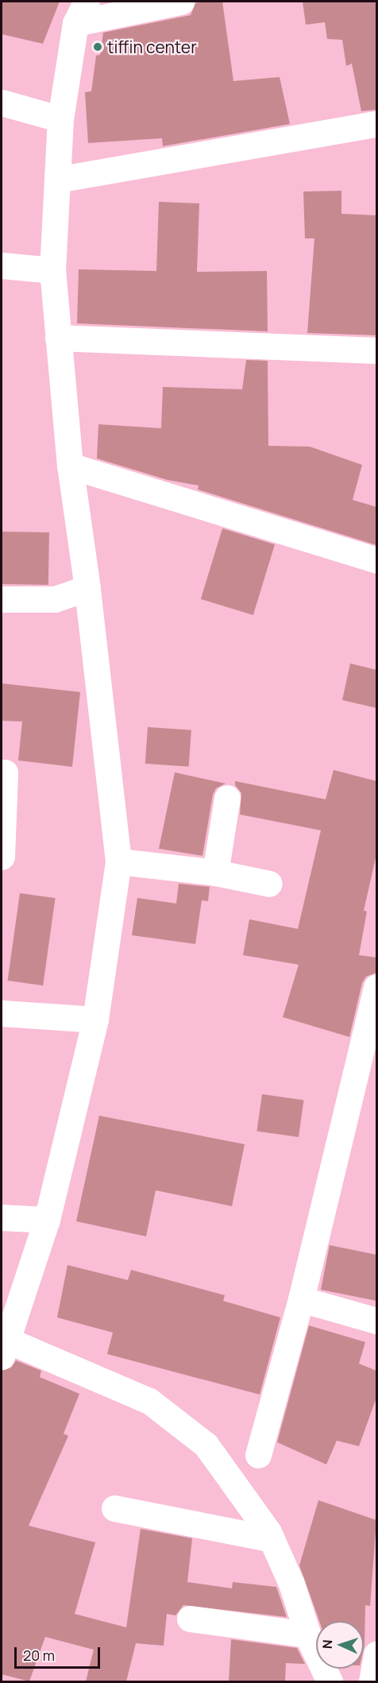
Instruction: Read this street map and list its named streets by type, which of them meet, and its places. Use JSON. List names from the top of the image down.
{
  "places": ["tiffin center"],
  "scale_bar": "20 m",
  "north": "left"
}
